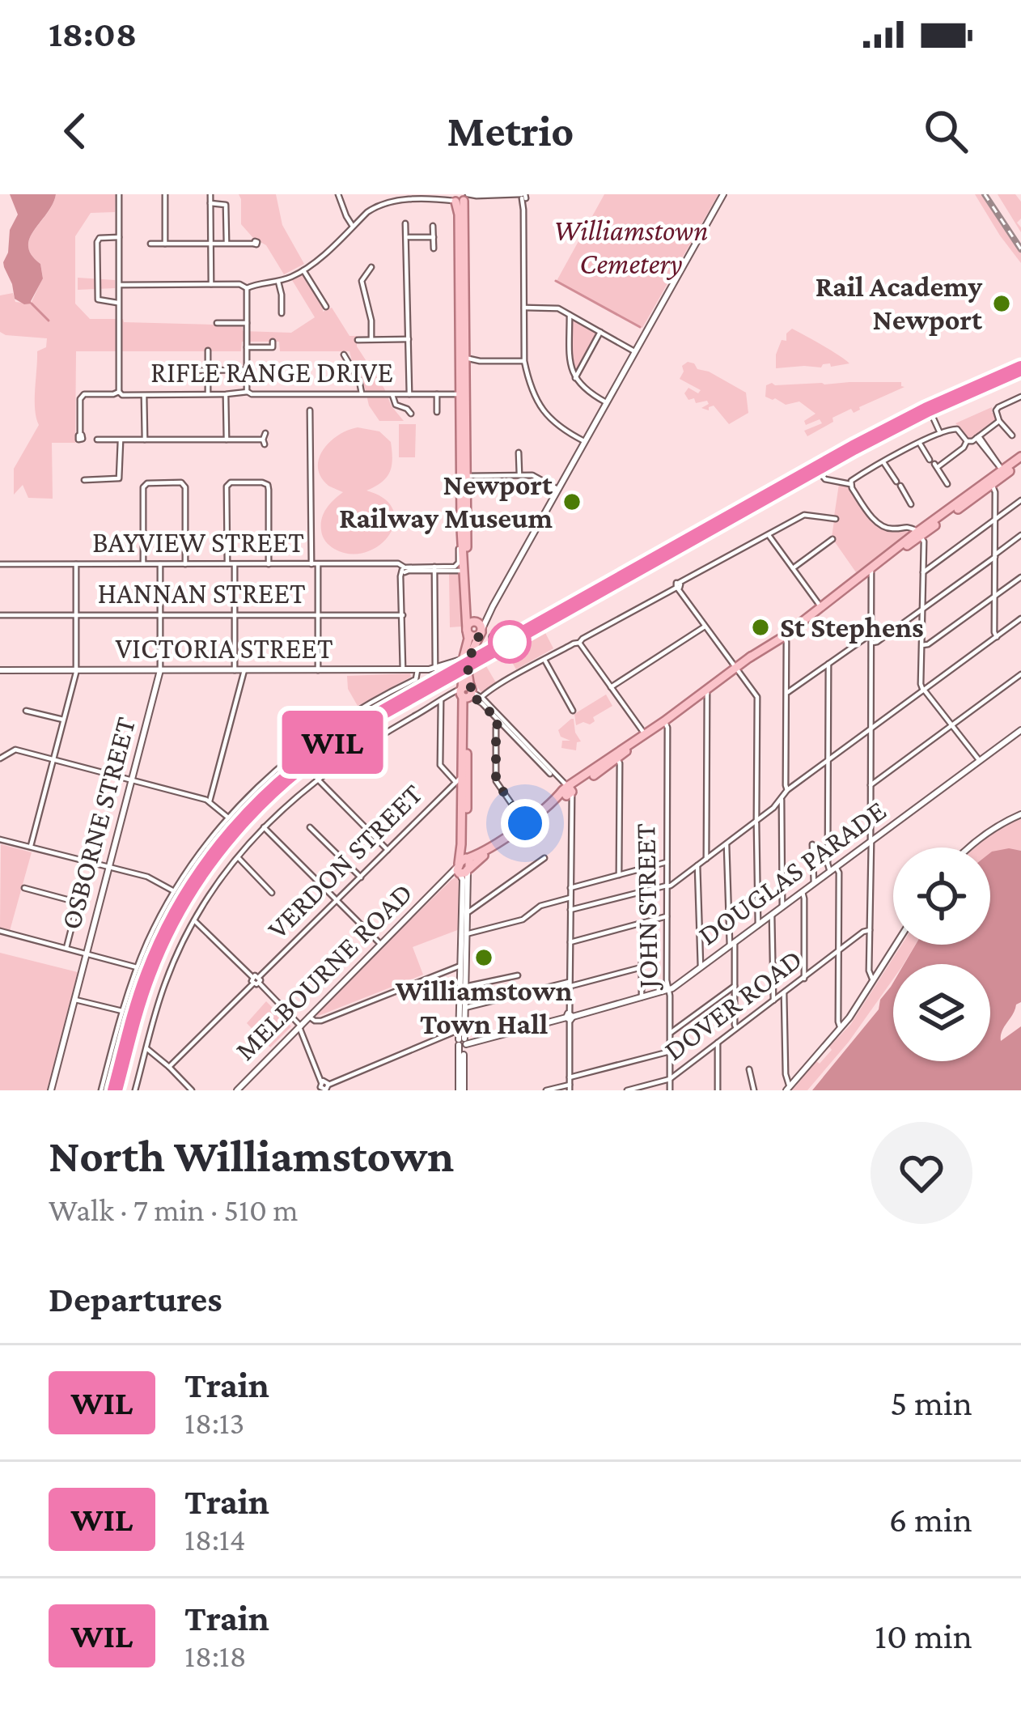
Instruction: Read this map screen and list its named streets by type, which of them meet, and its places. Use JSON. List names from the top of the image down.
{
  "streets": {
    "main road": ["MELBOURNE ROAD"],
    "street": [
      "RIFLE RANGE DRIVE",
      "BAYVIEW STREET",
      "HANNAN STREET",
      "VICTORIA STREET",
      "OSBORNE STREET",
      "VERDON STREET",
      "DOUGLAS PARADE",
      "JOHN STREET",
      "DOVER ROAD"
    ]
  },
  "crossings": [
    ["BAYVIEW STREET", "OSBORNE STREET"],
    ["HANNAN STREET", "OSBORNE STREET"],
    ["VICTORIA STREET", "OSBORNE STREET"],
    ["DOUGLAS PARADE", "JOHN STREET"],
    ["JOHN STREET", "MELBOURNE ROAD"],
    ["JOHN STREET", "DOVER ROAD"]
  ],
  "parks": ["Williamstown Cemetery"],
  "places": [
    "Rail Academy Newport",
    "Newport Railway Museum",
    "St Stephens",
    "Williamstown Town Hall"
  ],
  "page": {
    "status": "18:08",
    "header": "Metrio",
    "on_map": "WIL",
    "heading": [
      ["North Williamstown", "Walk · 7 min · 510 m"],
      "Departures"
    ],
    "list": [
      {
        "mark": "WIL",
        "name": "Train",
        "note": "18:13",
        "value": "5 min"
      },
      {
        "mark": "WIL",
        "name": "Train",
        "note": "18:14",
        "value": "6 min"
      },
      {
        "mark": "WIL",
        "name": "Train",
        "note": "18:18",
        "value": "10 min"
      }
    ]
  }
}
